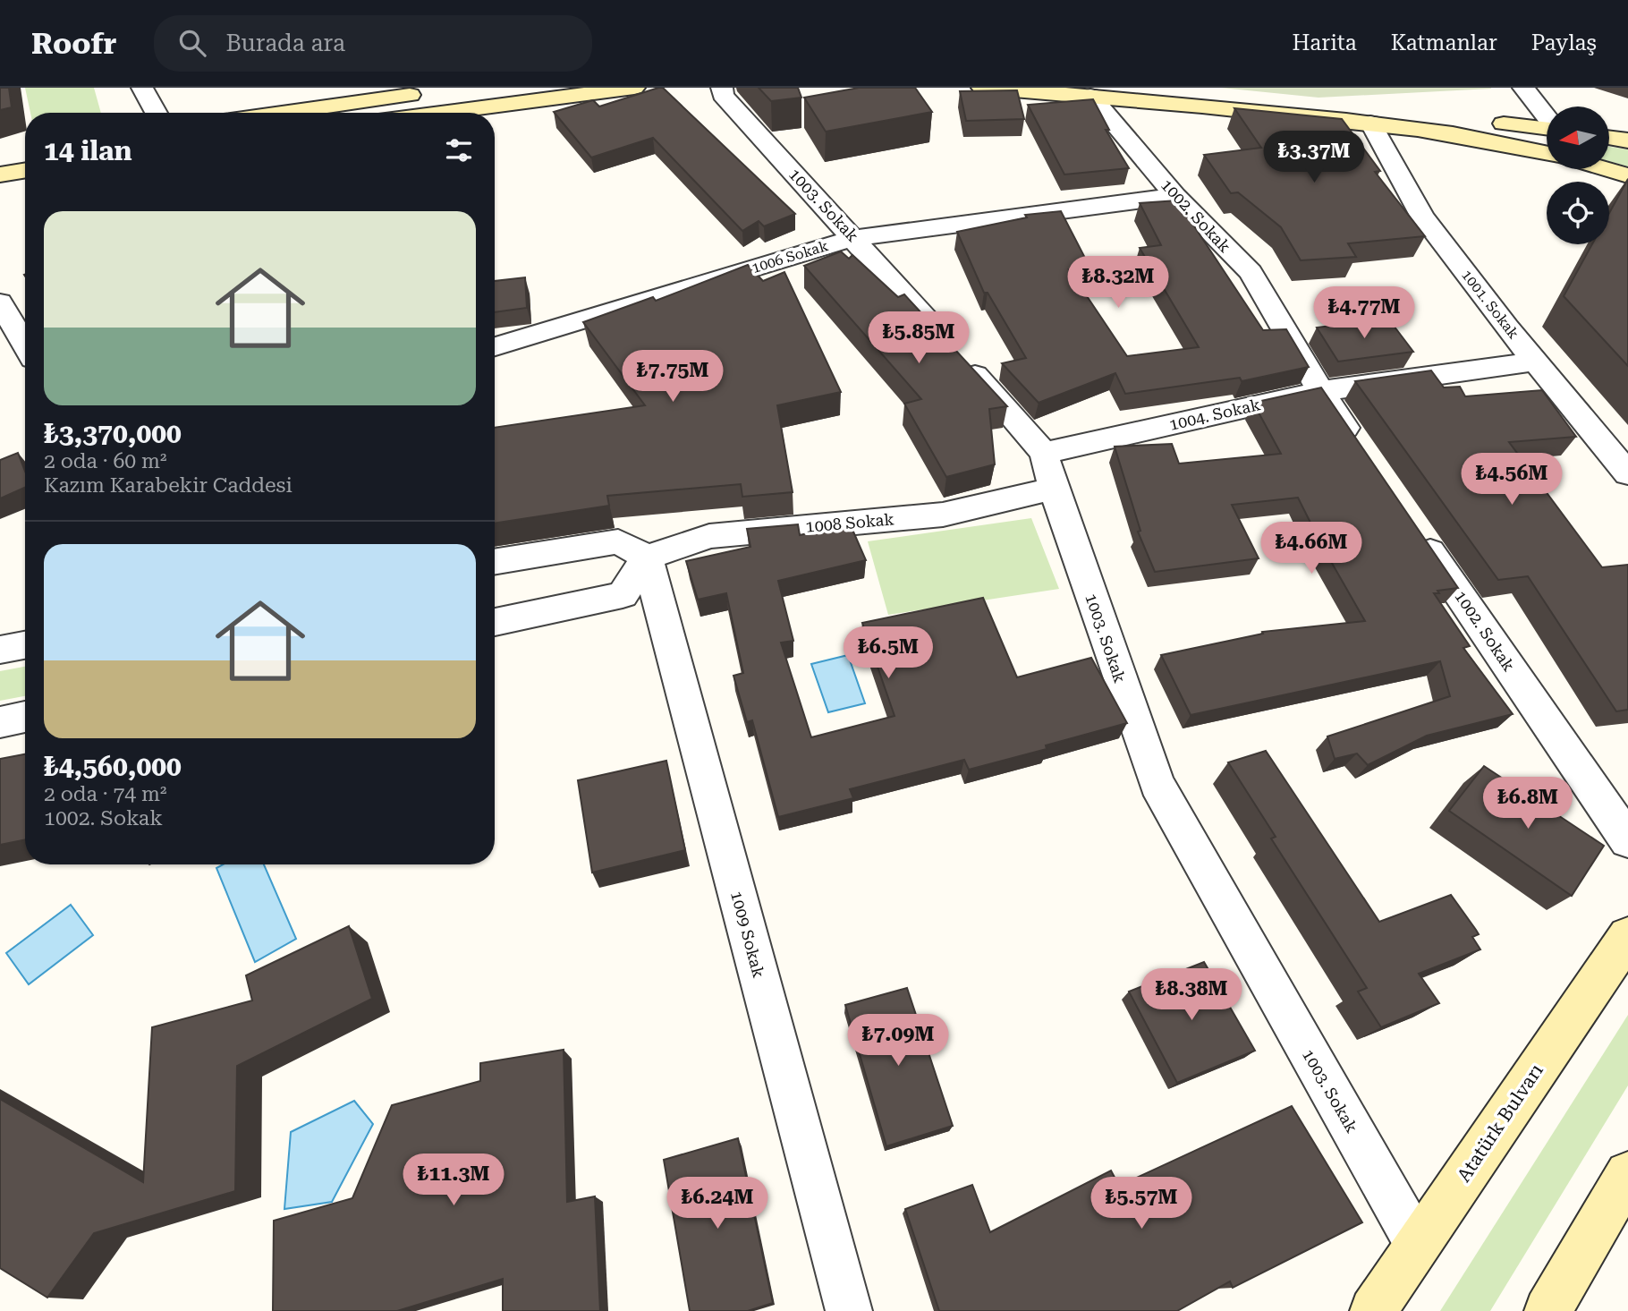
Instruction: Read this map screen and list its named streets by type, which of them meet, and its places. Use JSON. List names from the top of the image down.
{
  "streets": {
    "main road": ["Atatürk Bulvarı"],
    "street": [
      "1003. Sokak",
      "1002. Sokak",
      "1006 Sokak",
      "1001. Sokak",
      "1004. Sokak",
      "1008 Sokak",
      "1009 Sokak"
    ]
  },
  "crossings": [
    ["1003. Sokak", "1006 Sokak"],
    ["1003. Sokak", "1004. Sokak"],
    ["1003. Sokak", "1008 Sokak"],
    ["1003. Sokak", "Atatürk Bulvarı"],
    ["1002. Sokak", "1006 Sokak"],
    ["1002. Sokak", "1004. Sokak"],
    ["1001. Sokak", "1004. Sokak"],
    ["1008 Sokak", "1009 Sokak"]
  ],
  "north": "left",
  "page": {
    "header": "Roofr",
    "search": "Burada ara",
    "nav": ["Harita", "Katmanlar", "Paylaş"],
    "heading": "14 ilan",
    "price": [
      "₺3.37M",
      "₺8.32M",
      "₺4.77M",
      "₺5.85M",
      "₺7.75M",
      "₺4.56M",
      "₺4.66M",
      "₺6.5M",
      "₺6.8M",
      "₺8.38M",
      "₺7.09M",
      "₺11.3M",
      "₺6.24M",
      "₺5.57M"
    ],
    "list": [
      {
        "name": "₺3,370,000",
        "note": "2 oda · 60 m² · Kazım Karabekir Caddesi"
      },
      {
        "name": "₺4,560,000",
        "note": "2 oda · 74 m² · 1002. Sokak"
      }
    ]
  }
}
